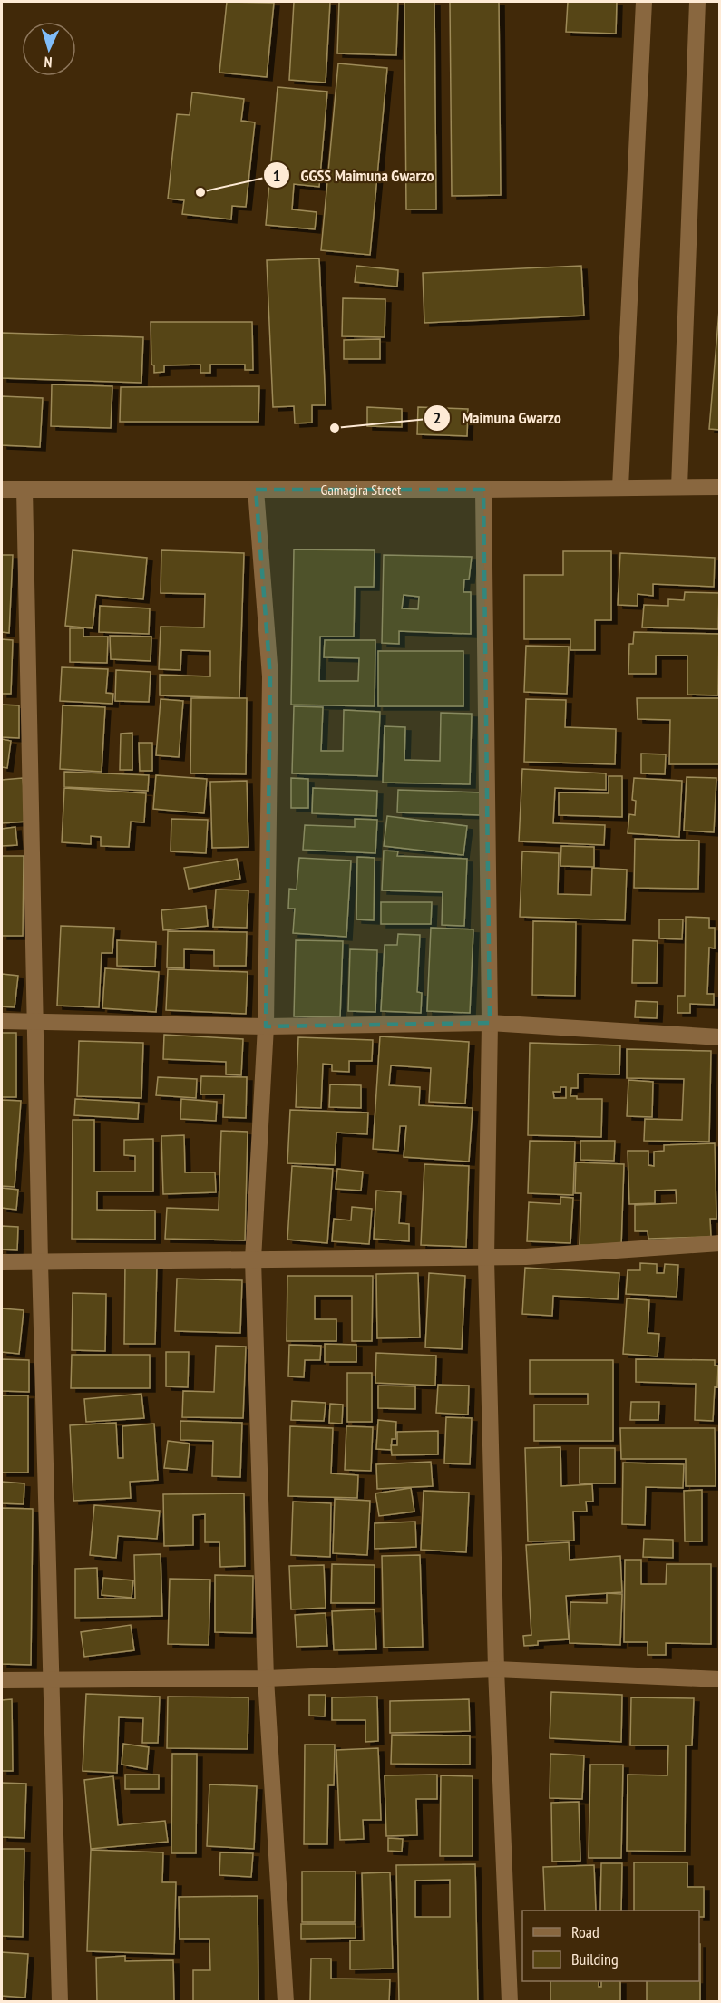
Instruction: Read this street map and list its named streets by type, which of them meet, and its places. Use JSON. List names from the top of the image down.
{
  "streets": {
    "street": ["Gamagira Street"]
  },
  "places": ["GGSS Maimuna Gwarzo", "Maimuna Gwarzo"],
  "legend": ["Road", "Building"],
  "north": "bottom"
}
